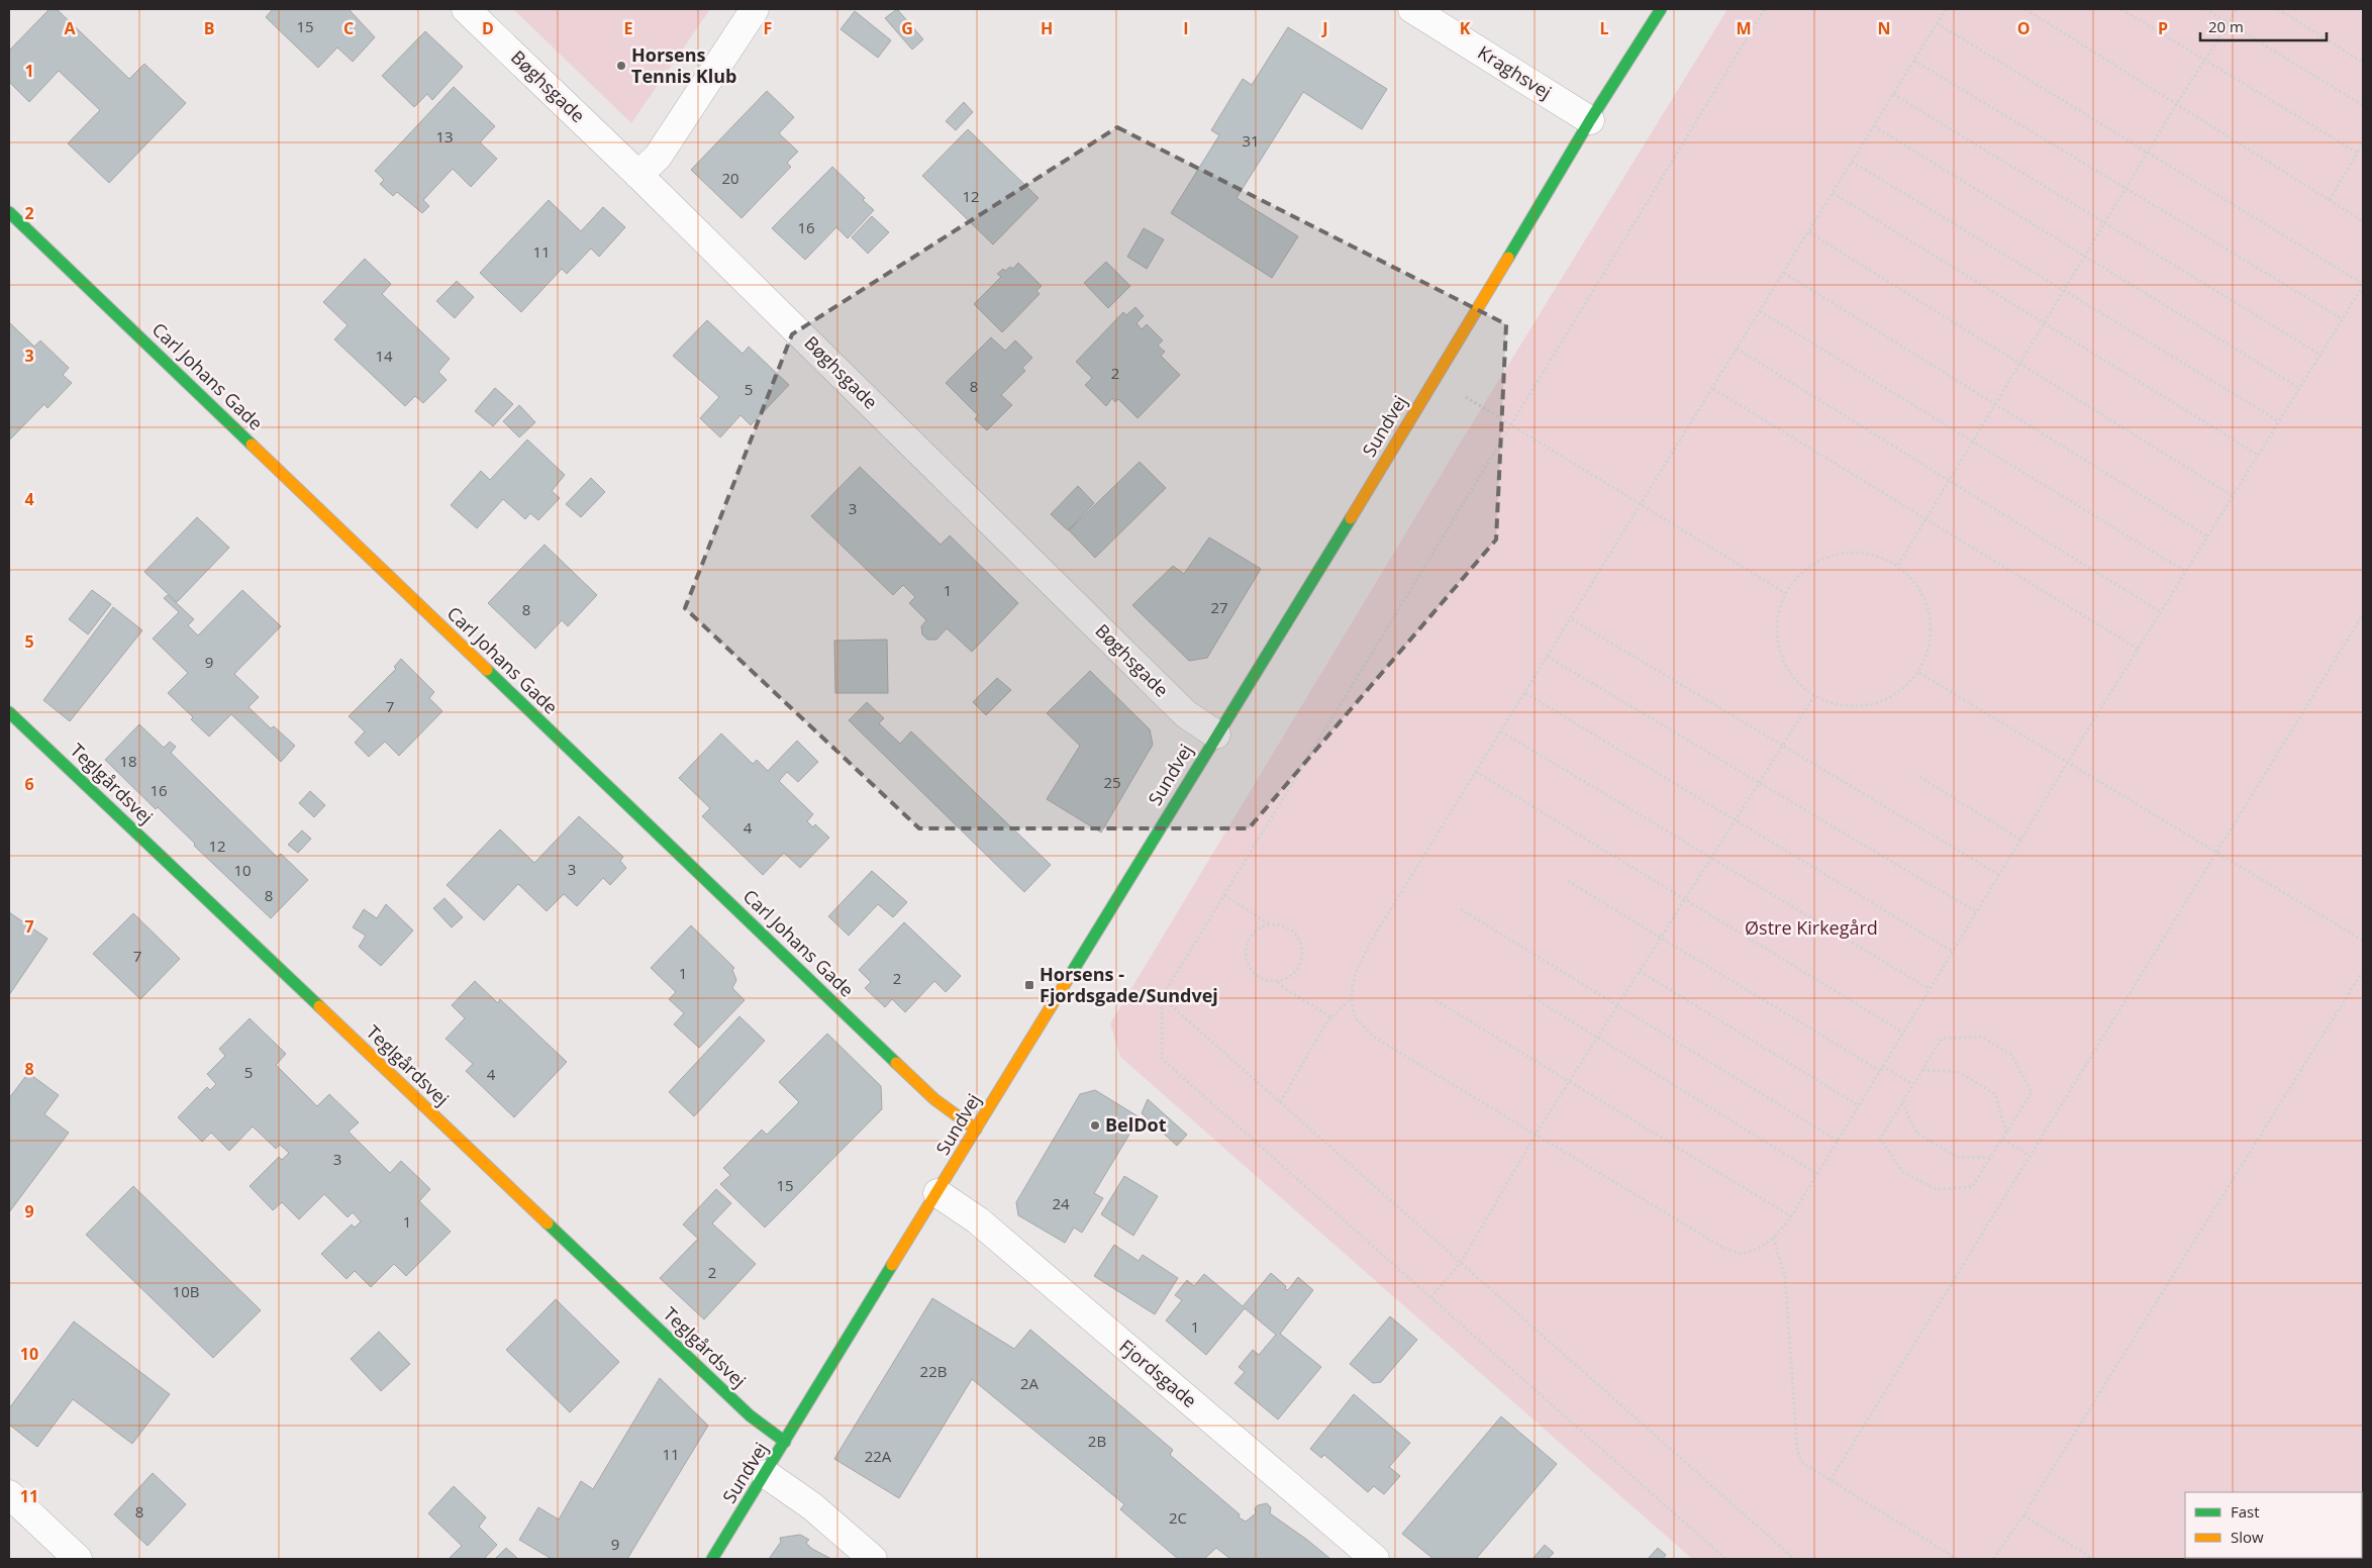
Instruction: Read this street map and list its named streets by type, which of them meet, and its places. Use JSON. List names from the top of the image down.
{
  "streets": {
    "street": [
      "Kraghsvej",
      "Bøghsgade",
      "Carl Johans Gade",
      "Sundvej",
      "Teglgårdsvej",
      "Fjordsgade"
    ]
  },
  "crossings": [
    ["Kraghsvej", "Sundvej"],
    ["Bøghsgade", "Sundvej"],
    ["Carl Johans Gade", "Sundvej"],
    ["Sundvej", "Teglgårdsvej"],
    ["Sundvej", "Fjordsgade"]
  ],
  "parks": ["Østre Kirkegård"],
  "places": {
    "other": ["Horsens Tennis Klub", "BelDot"],
    "transit": ["Horsens - Fjordsgade/Sundvej"]
  },
  "house_numbers": [
    "15",
    "13",
    "31",
    "20",
    "12",
    "16",
    "11",
    "14",
    "2",
    "8",
    "5",
    "3",
    "1",
    "27",
    "8",
    "9",
    "7",
    "18",
    "25",
    "16",
    "4",
    "12",
    "3",
    "10",
    "8",
    "7",
    "1",
    "2",
    "5",
    "4",
    "3",
    "15",
    "24",
    "1",
    "2",
    "10B",
    "1",
    "22B",
    "2A",
    "2B",
    "11",
    "22A",
    "8",
    "2C",
    "9"
  ],
  "legend": ["Fast", "Slow"],
  "scale_bar": "20 m",
  "grid": {
    "columns": [
      "A",
      "B",
      "C",
      "D",
      "E",
      "F",
      "G",
      "H",
      "I",
      "J",
      "K",
      "L",
      "M",
      "N",
      "O",
      "P"
    ],
    "rows": [
      "1",
      "2",
      "3",
      "4",
      "5",
      "6",
      "7",
      "8",
      "9",
      "10",
      "11"
    ]
  }
}
